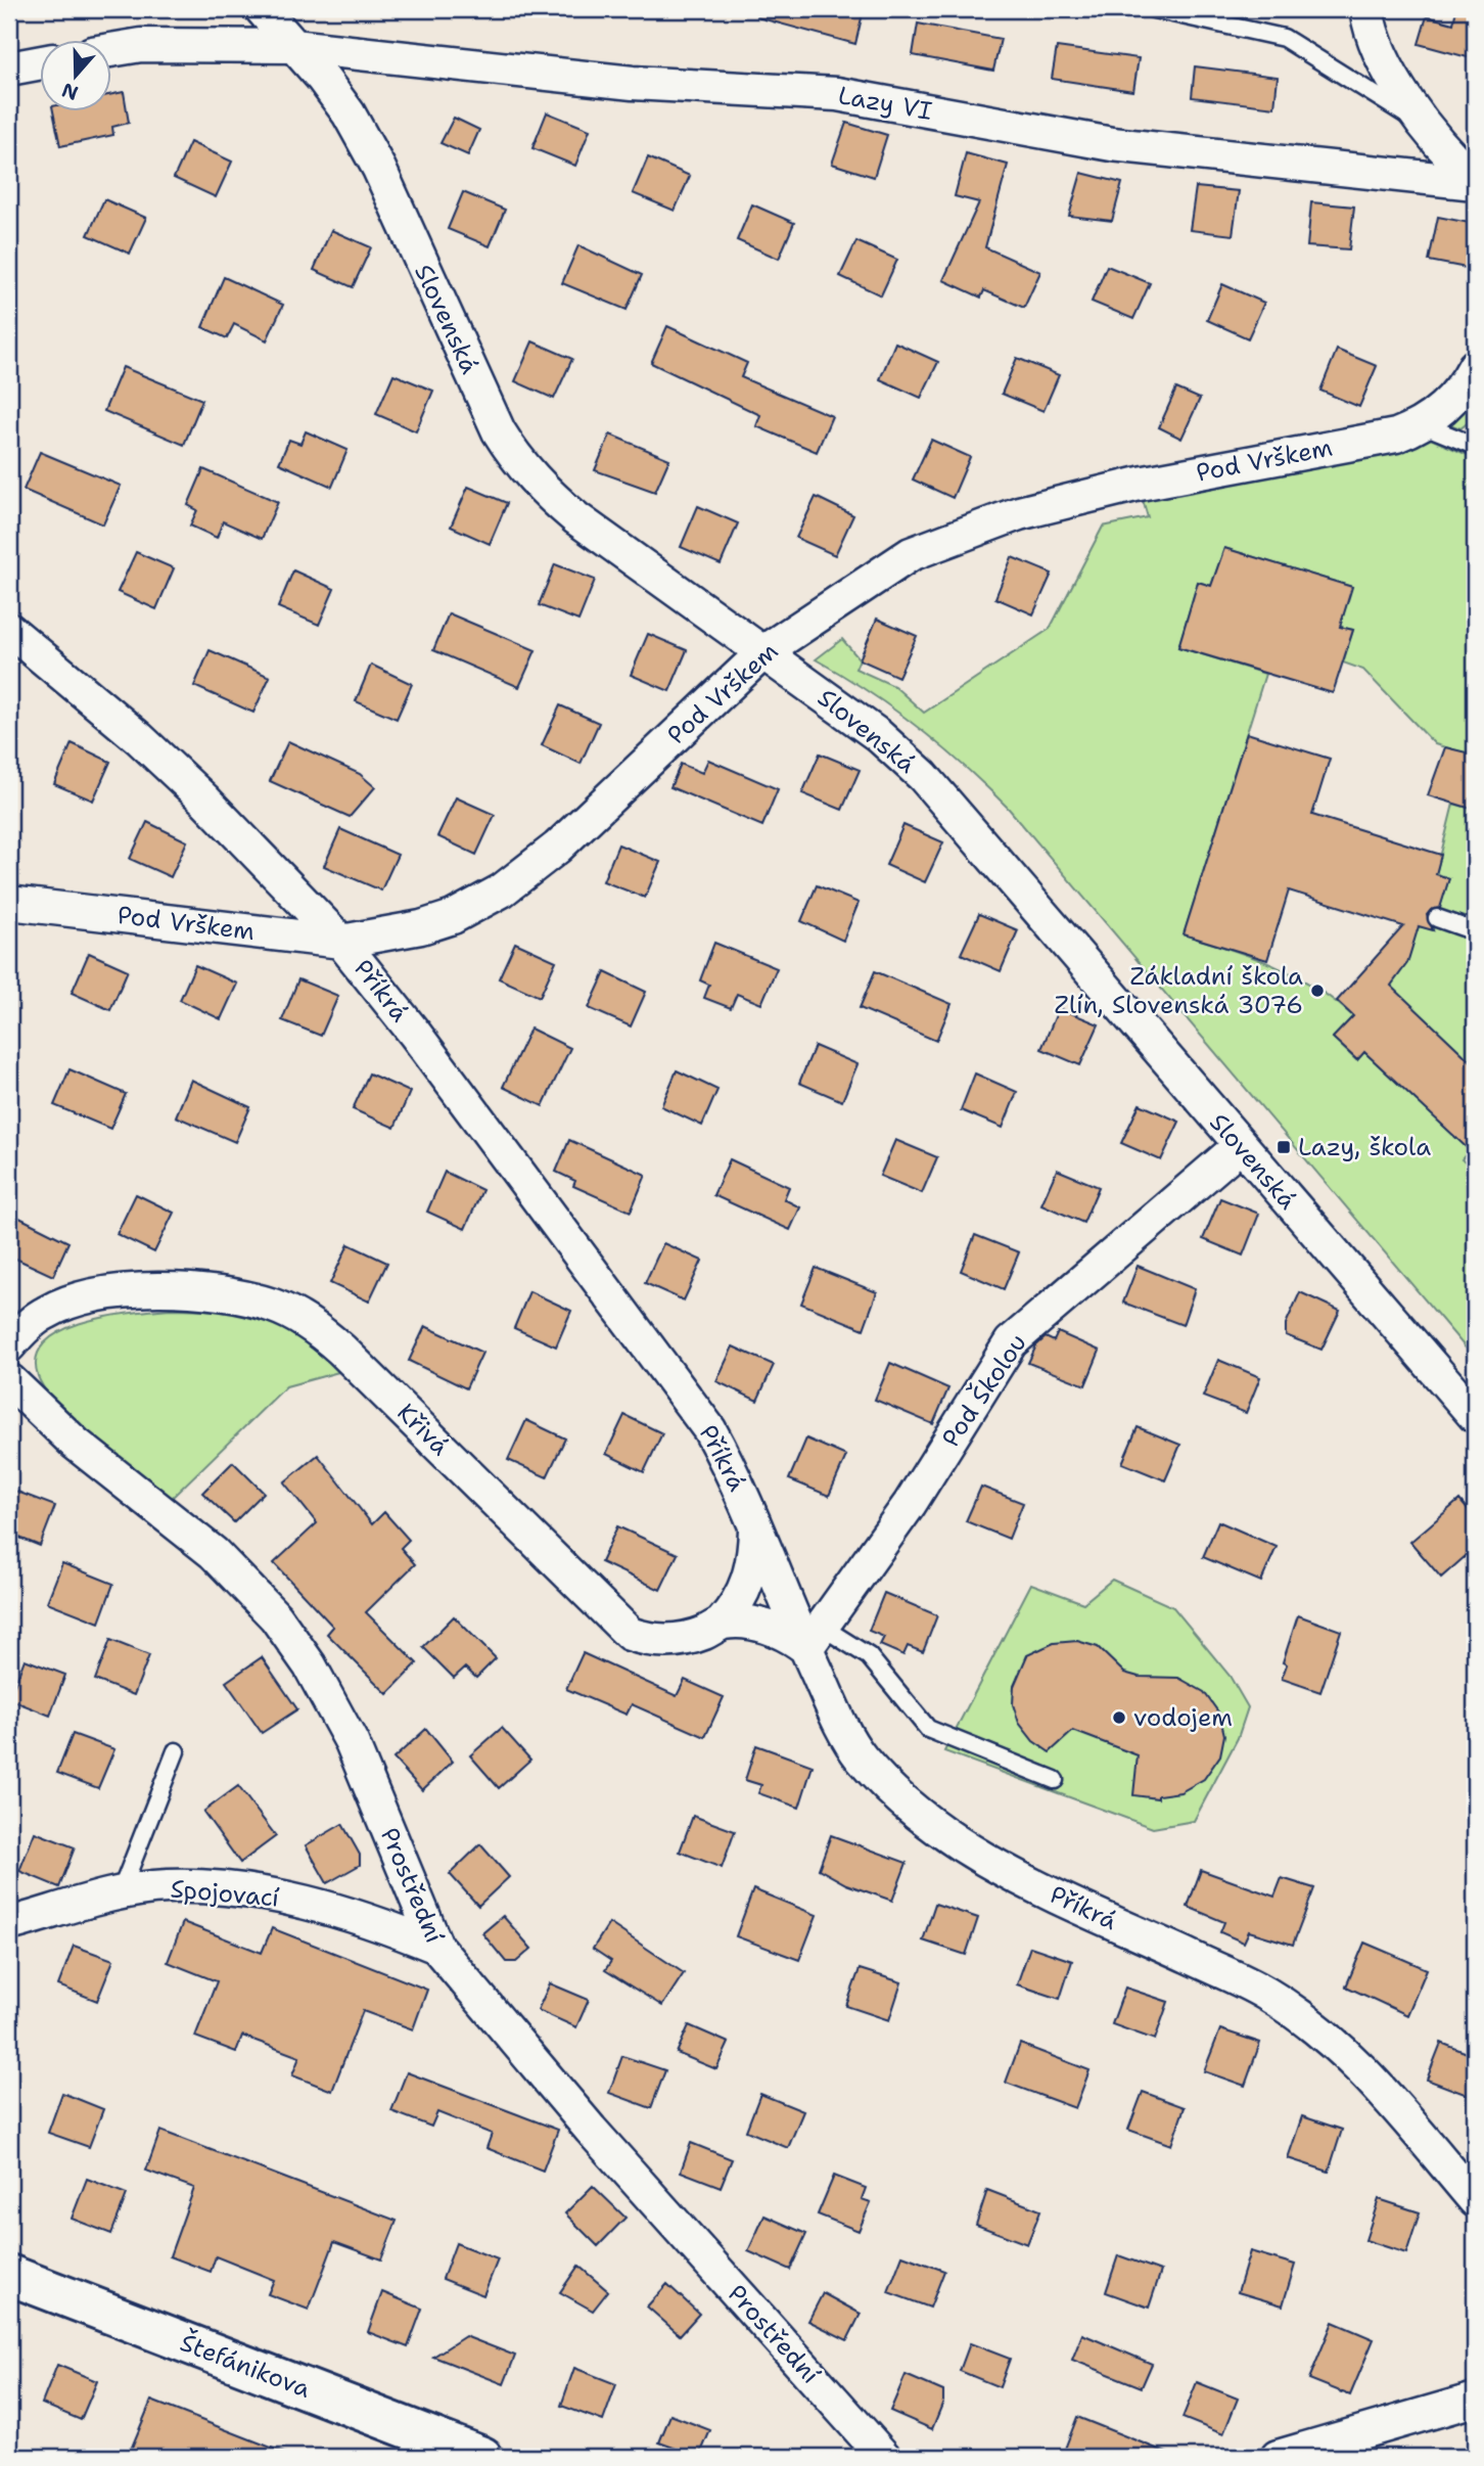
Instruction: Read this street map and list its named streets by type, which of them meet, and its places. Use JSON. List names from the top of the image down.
{
  "streets": {
    "street": [
      "Lazy VI",
      "Slovenská",
      "Pod Vrškem",
      "Příkrá",
      "Pod Školou",
      "Křivá",
      "Prostřední",
      "Spojovací",
      "Štefánikova"
    ]
  },
  "crossings": [
    ["Lazy VI", "Slovenská"],
    ["Slovenská", "Pod Vrškem"],
    ["Slovenská", "Pod Školou"],
    ["Pod Vrškem", "Příkrá"],
    ["Příkrá", "Pod Školou"],
    ["Příkrá", "Křivá"],
    ["Pod Školou", "Křivá"],
    ["Prostřední", "Spojovací"]
  ],
  "places": {
    "other": ["Základní škola Zlín, Slovenská 3076", "vodojem"],
    "transit": ["Lazy, škola"]
  },
  "north": "bottom"
}
